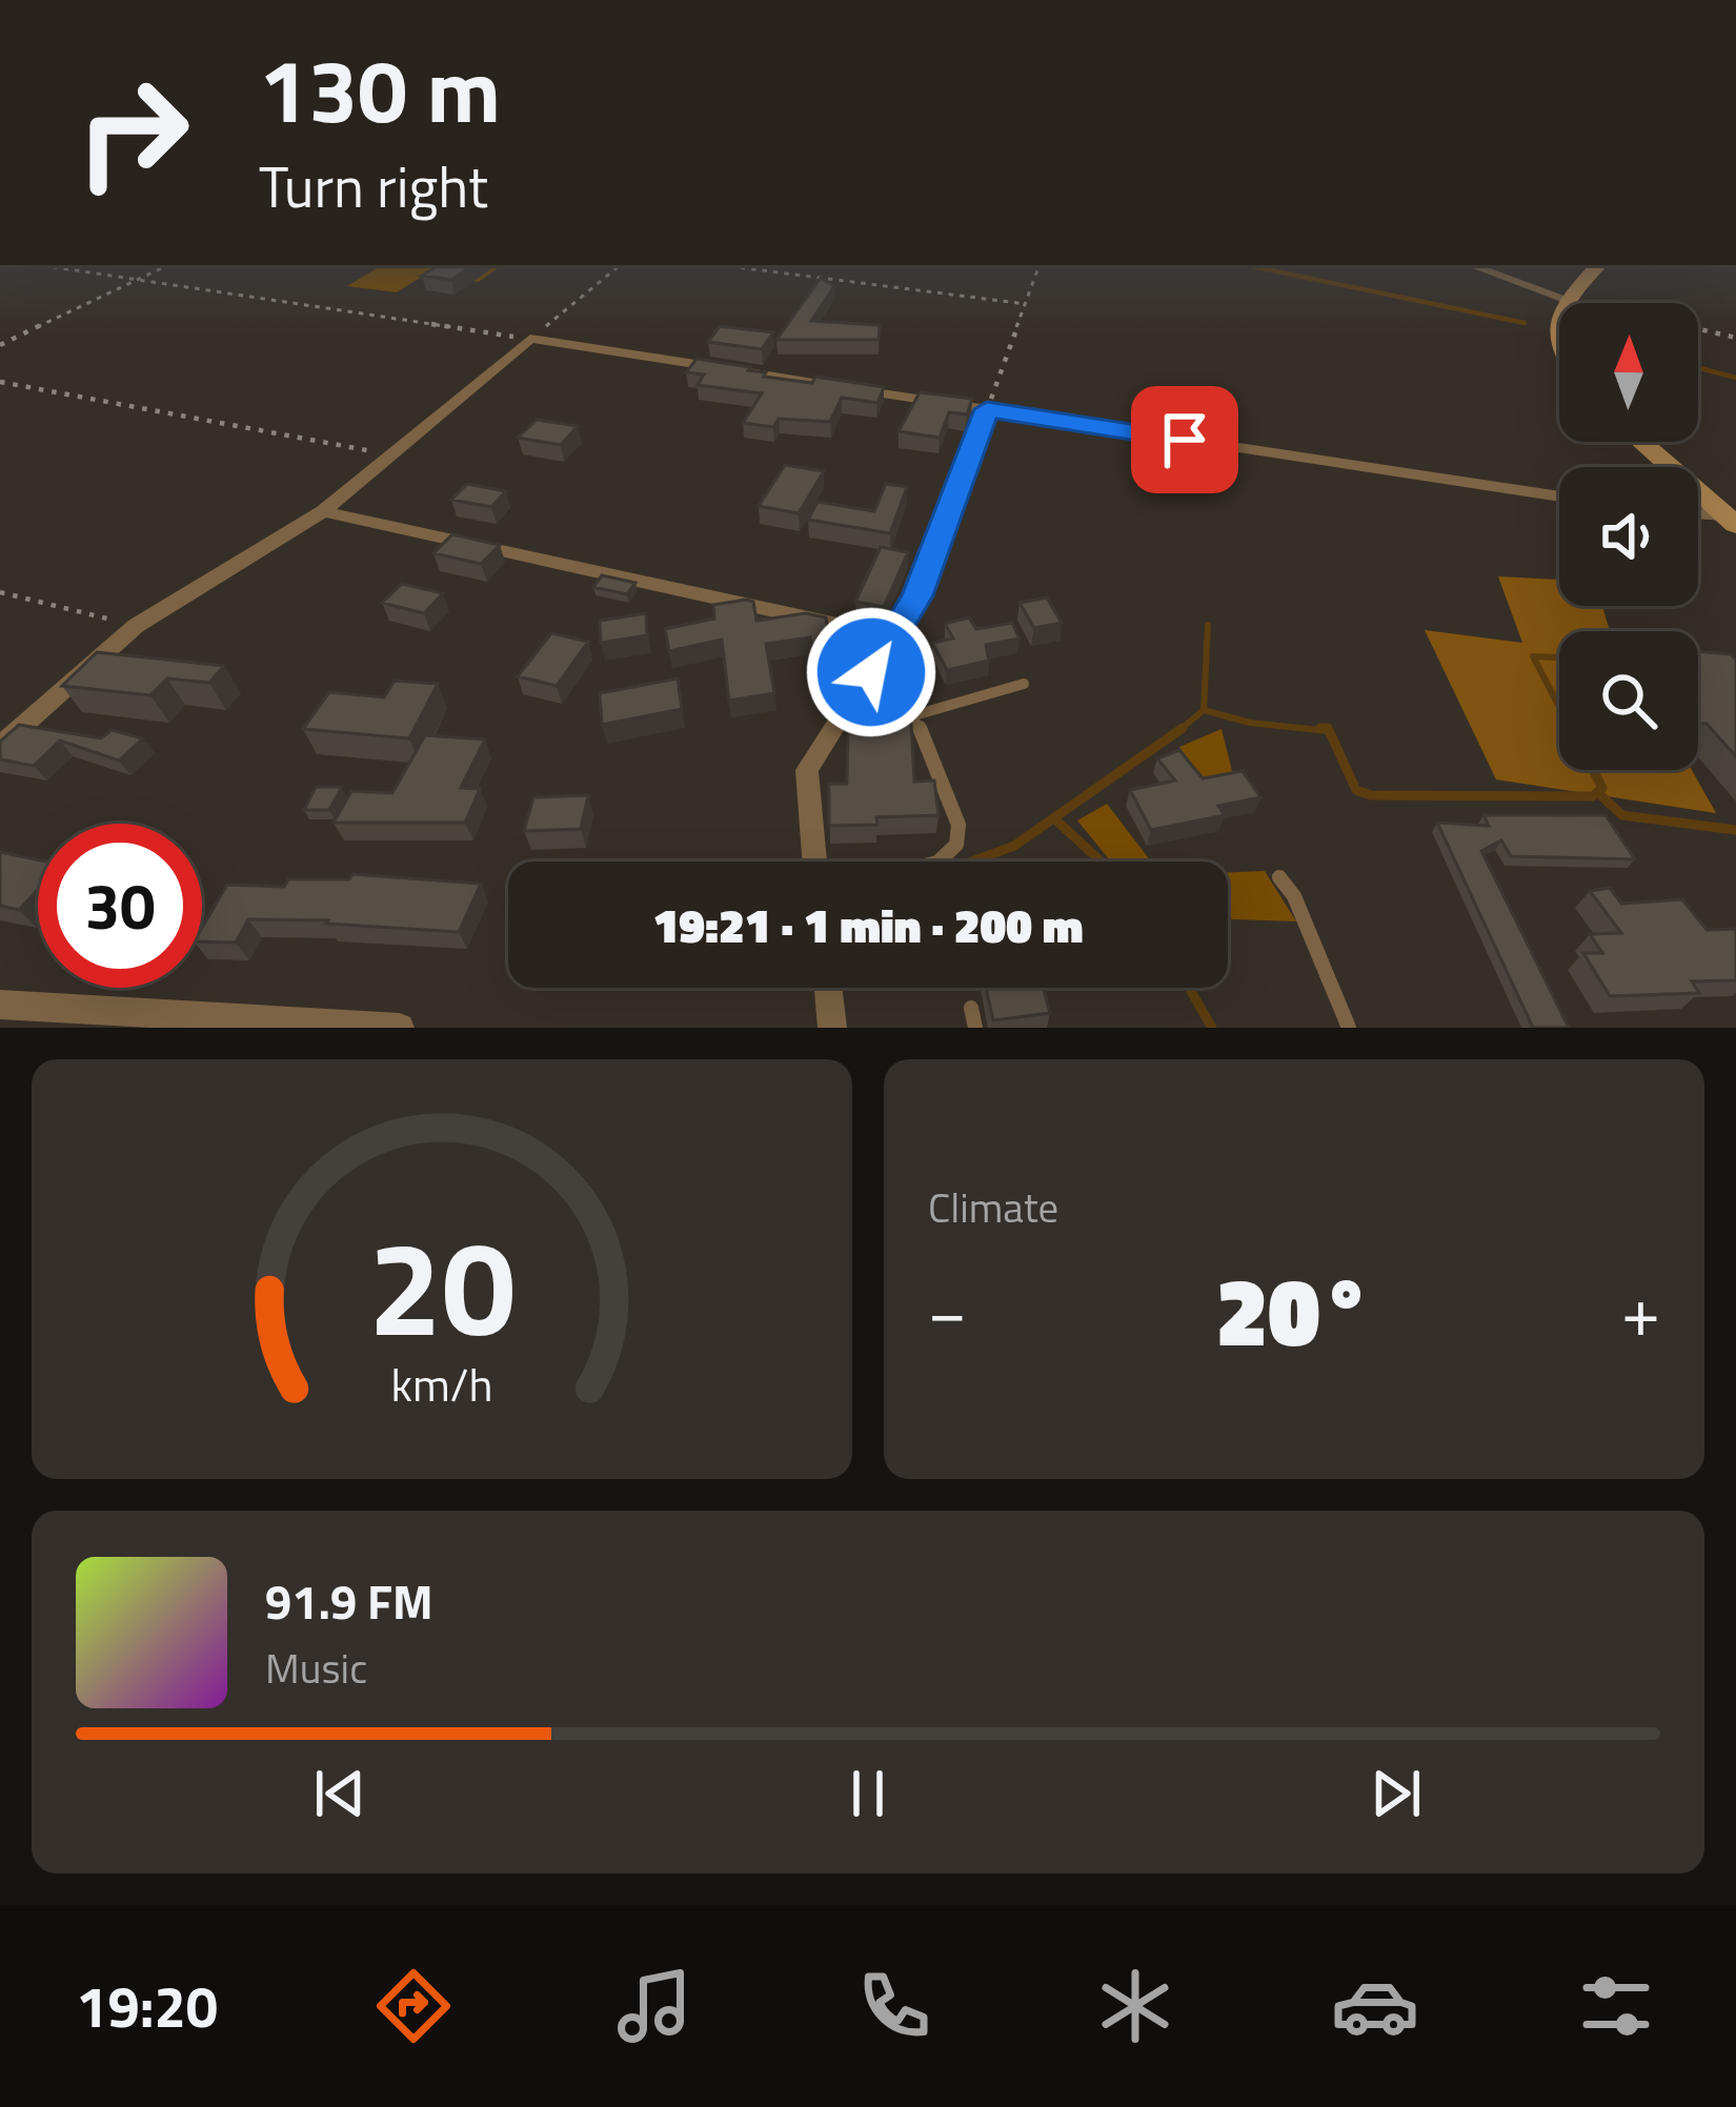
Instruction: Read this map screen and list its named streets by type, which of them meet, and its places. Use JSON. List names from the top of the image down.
{
  "north": "top",
  "page": {
    "turn": ["130 m", "Turn right"],
    "limit": "30",
    "trip": "19:21 · 1 min · 200 m",
    "tile": "Climate",
    "heat": ["−", "20°", "+"],
    "song": ["91.9 FM", "Music"],
    "tabs": "19:20",
    "gauge": ["20", "km/h"]
  }
}
